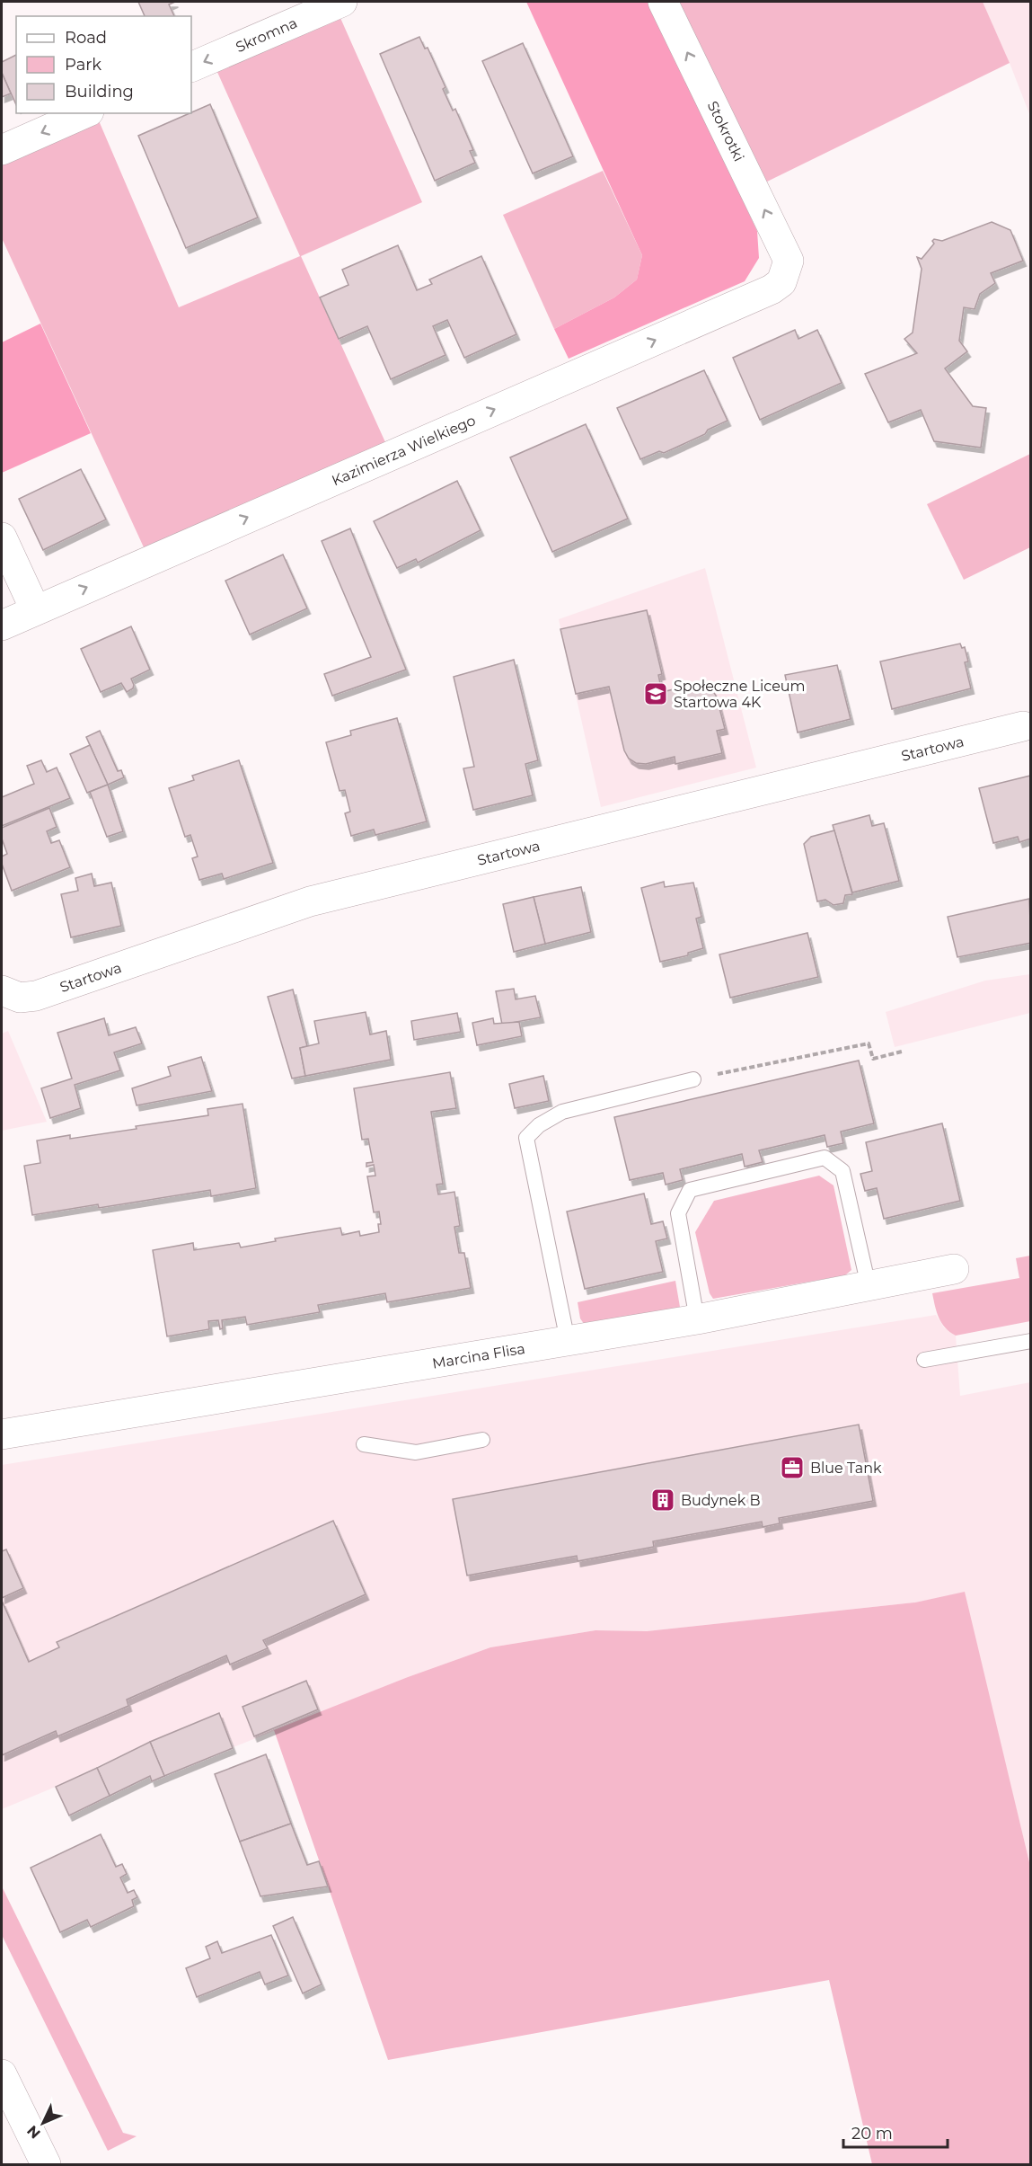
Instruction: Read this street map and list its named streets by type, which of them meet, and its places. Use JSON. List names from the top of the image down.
{
  "streets": {
    "street": [
      "Skromna",
      "Stokrotki",
      "Kazimierza Wielkiego",
      "Startowa",
      "Marcina Flisa"
    ]
  },
  "crossings": [
    ["Stokrotki", "Kazimierza Wielkiego"]
  ],
  "one_way": ["Skromna", "Stokrotki", "Kazimierza Wielkiego"],
  "places": {
    "school or university": ["Społeczne Liceum Startowa 4K"],
    "office": ["Blue Tank"],
    "building": ["Budynek B"]
  },
  "legend": ["Road", "Park", "Building"],
  "scale_bar": "20 m",
  "north": "bottom left"
}
